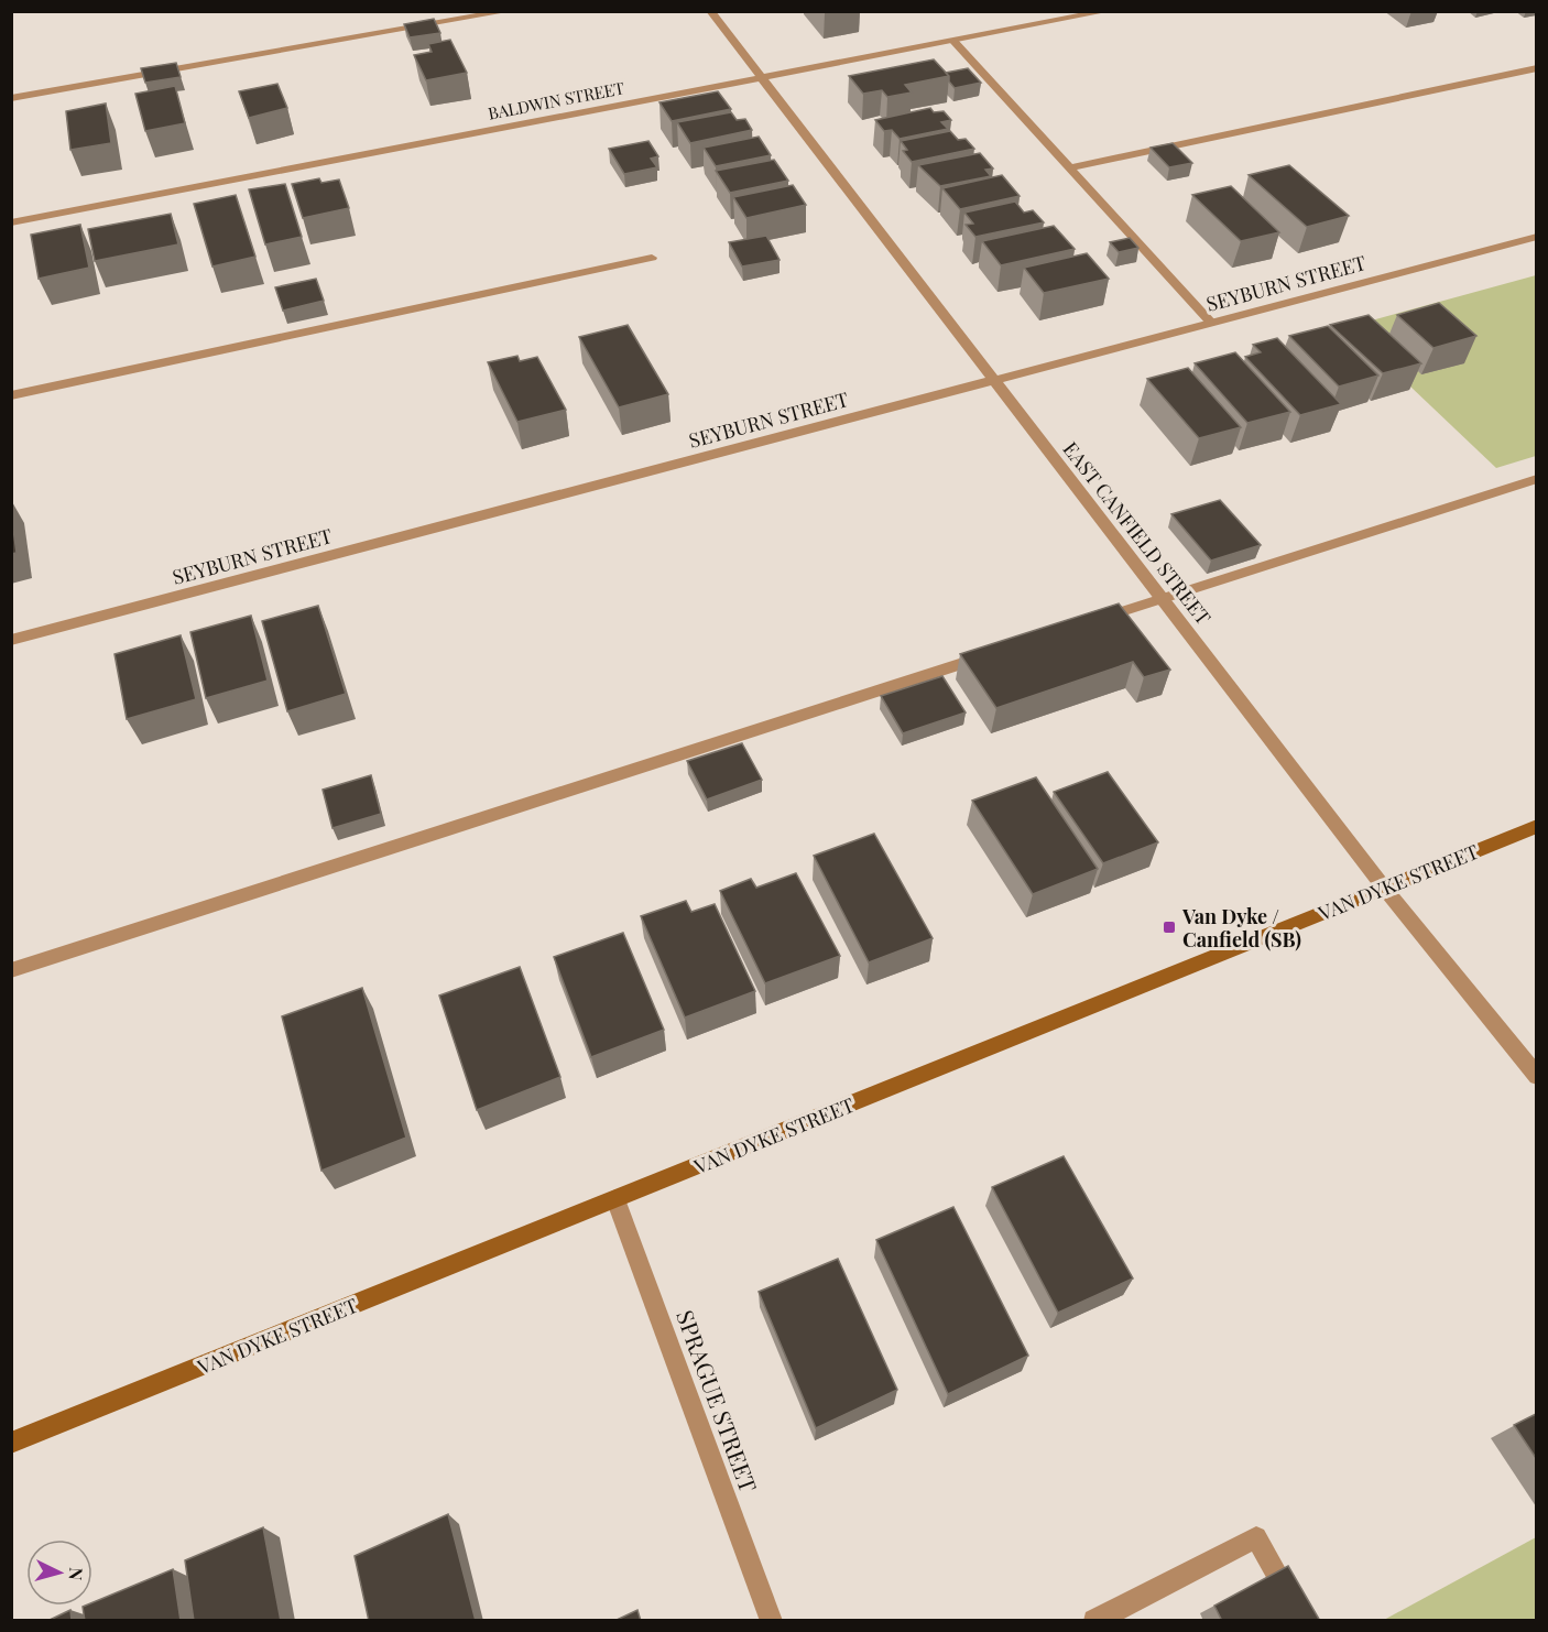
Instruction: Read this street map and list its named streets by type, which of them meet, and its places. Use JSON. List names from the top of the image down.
{
  "streets": {
    "main road": ["VAN DYKE STREET"],
    "street": [
      "BALDWIN STREET",
      "SEYBURN STREET",
      "EAST CANFIELD STREET",
      "SPRAGUE STREET"
    ]
  },
  "crossings": [
    ["BALDWIN STREET", "EAST CANFIELD STREET"],
    ["SEYBURN STREET", "EAST CANFIELD STREET"],
    ["EAST CANFIELD STREET", "VAN DYKE STREET"],
    ["VAN DYKE STREET", "SPRAGUE STREET"]
  ],
  "places": {
    "transit": ["Van Dyke / Canfield (SB)"]
  },
  "north": "right"
}
